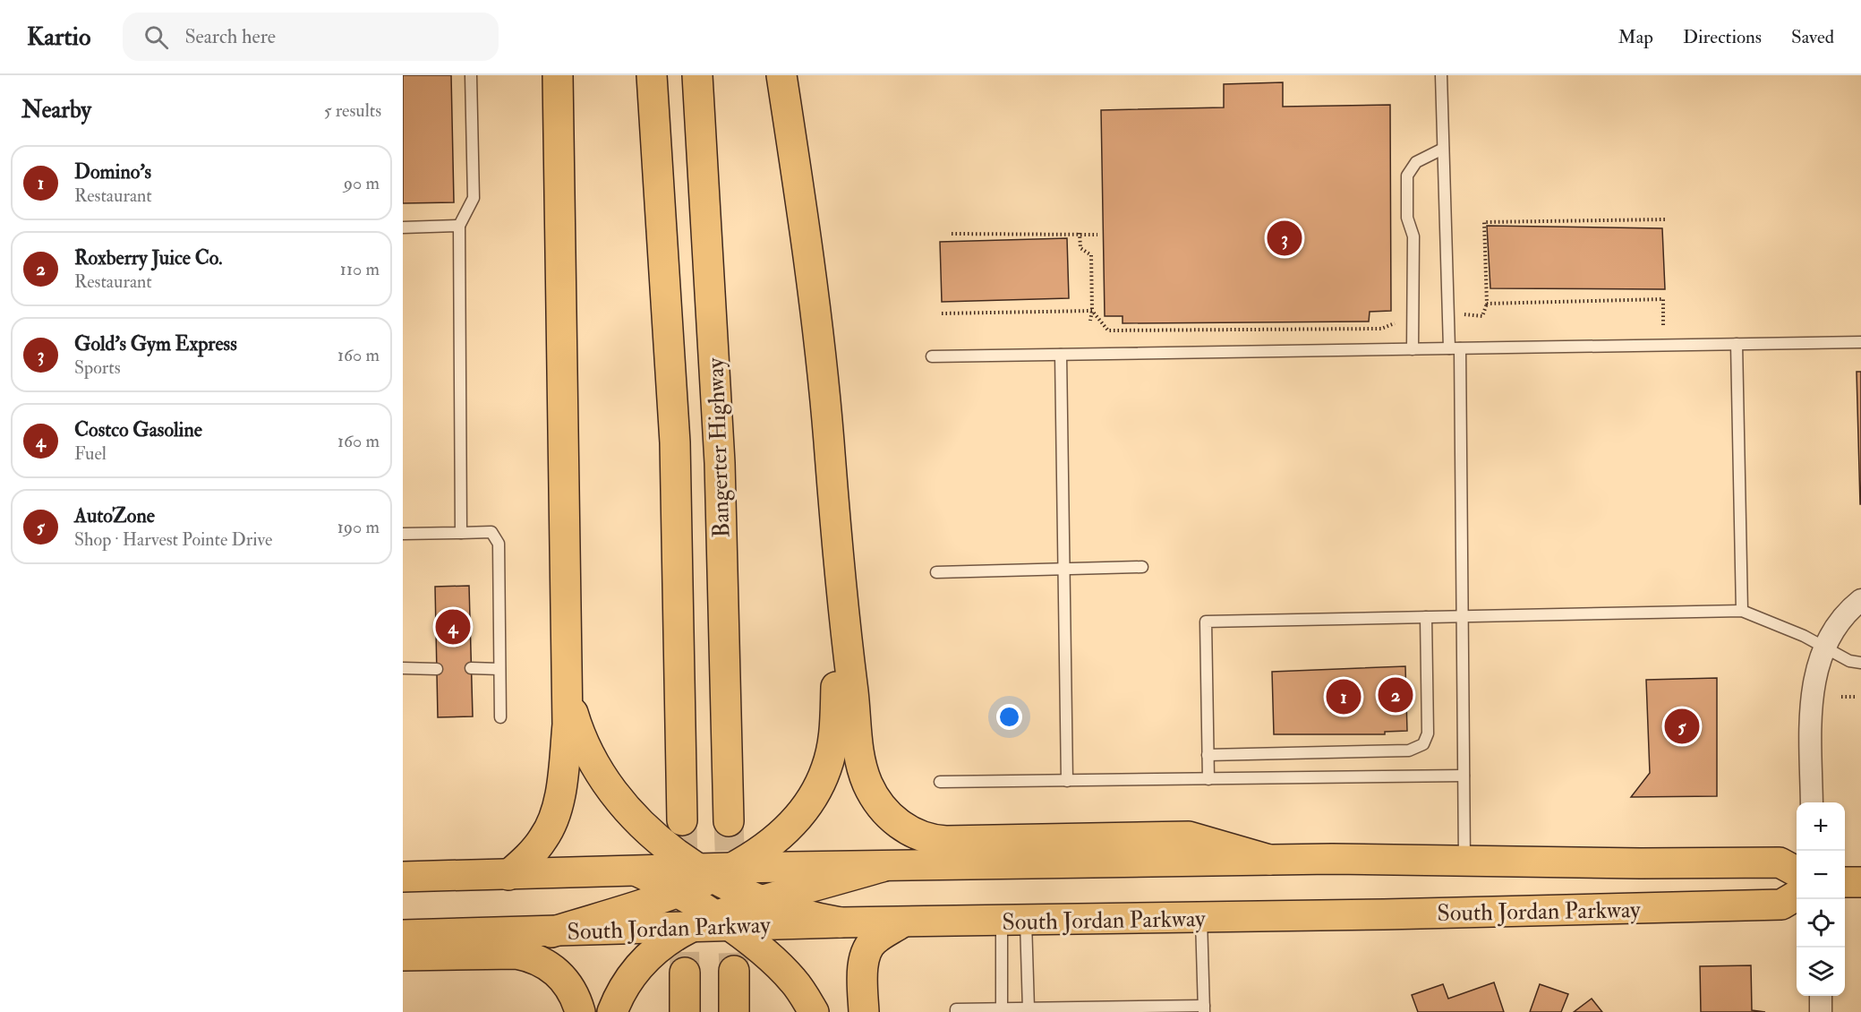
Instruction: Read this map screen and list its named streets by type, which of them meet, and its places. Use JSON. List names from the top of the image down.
{
  "streets": {
    "main road": ["Bangerter Highway", "South Jordan Parkway"]
  },
  "page": {
    "header": "Kartio",
    "search": "Search here",
    "nav": ["Map", "Directions", "Saved"],
    "heading": ["Nearby", "5 results"],
    "list": [
      {
        "mark": "1",
        "name": "Domino's",
        "note": "Restaurant",
        "value": "90 m"
      },
      {
        "mark": "2",
        "name": "Roxberry Juice Co.",
        "note": "Restaurant",
        "value": "110 m"
      },
      {
        "mark": "3",
        "name": "Gold's Gym Express",
        "note": "Sports",
        "value": "160 m"
      },
      {
        "mark": "4",
        "name": "Costco Gasoline",
        "note": "Fuel",
        "value": "160 m"
      },
      {
        "mark": "5",
        "name": "AutoZone",
        "note": "Shop · Harvest Pointe Drive",
        "value": "190 m"
      }
    ],
    "pins": [
      "3",
      "4",
      "2",
      "1",
      "5"
    ],
    "map_buttons": ["+", "−"]
  }
}
